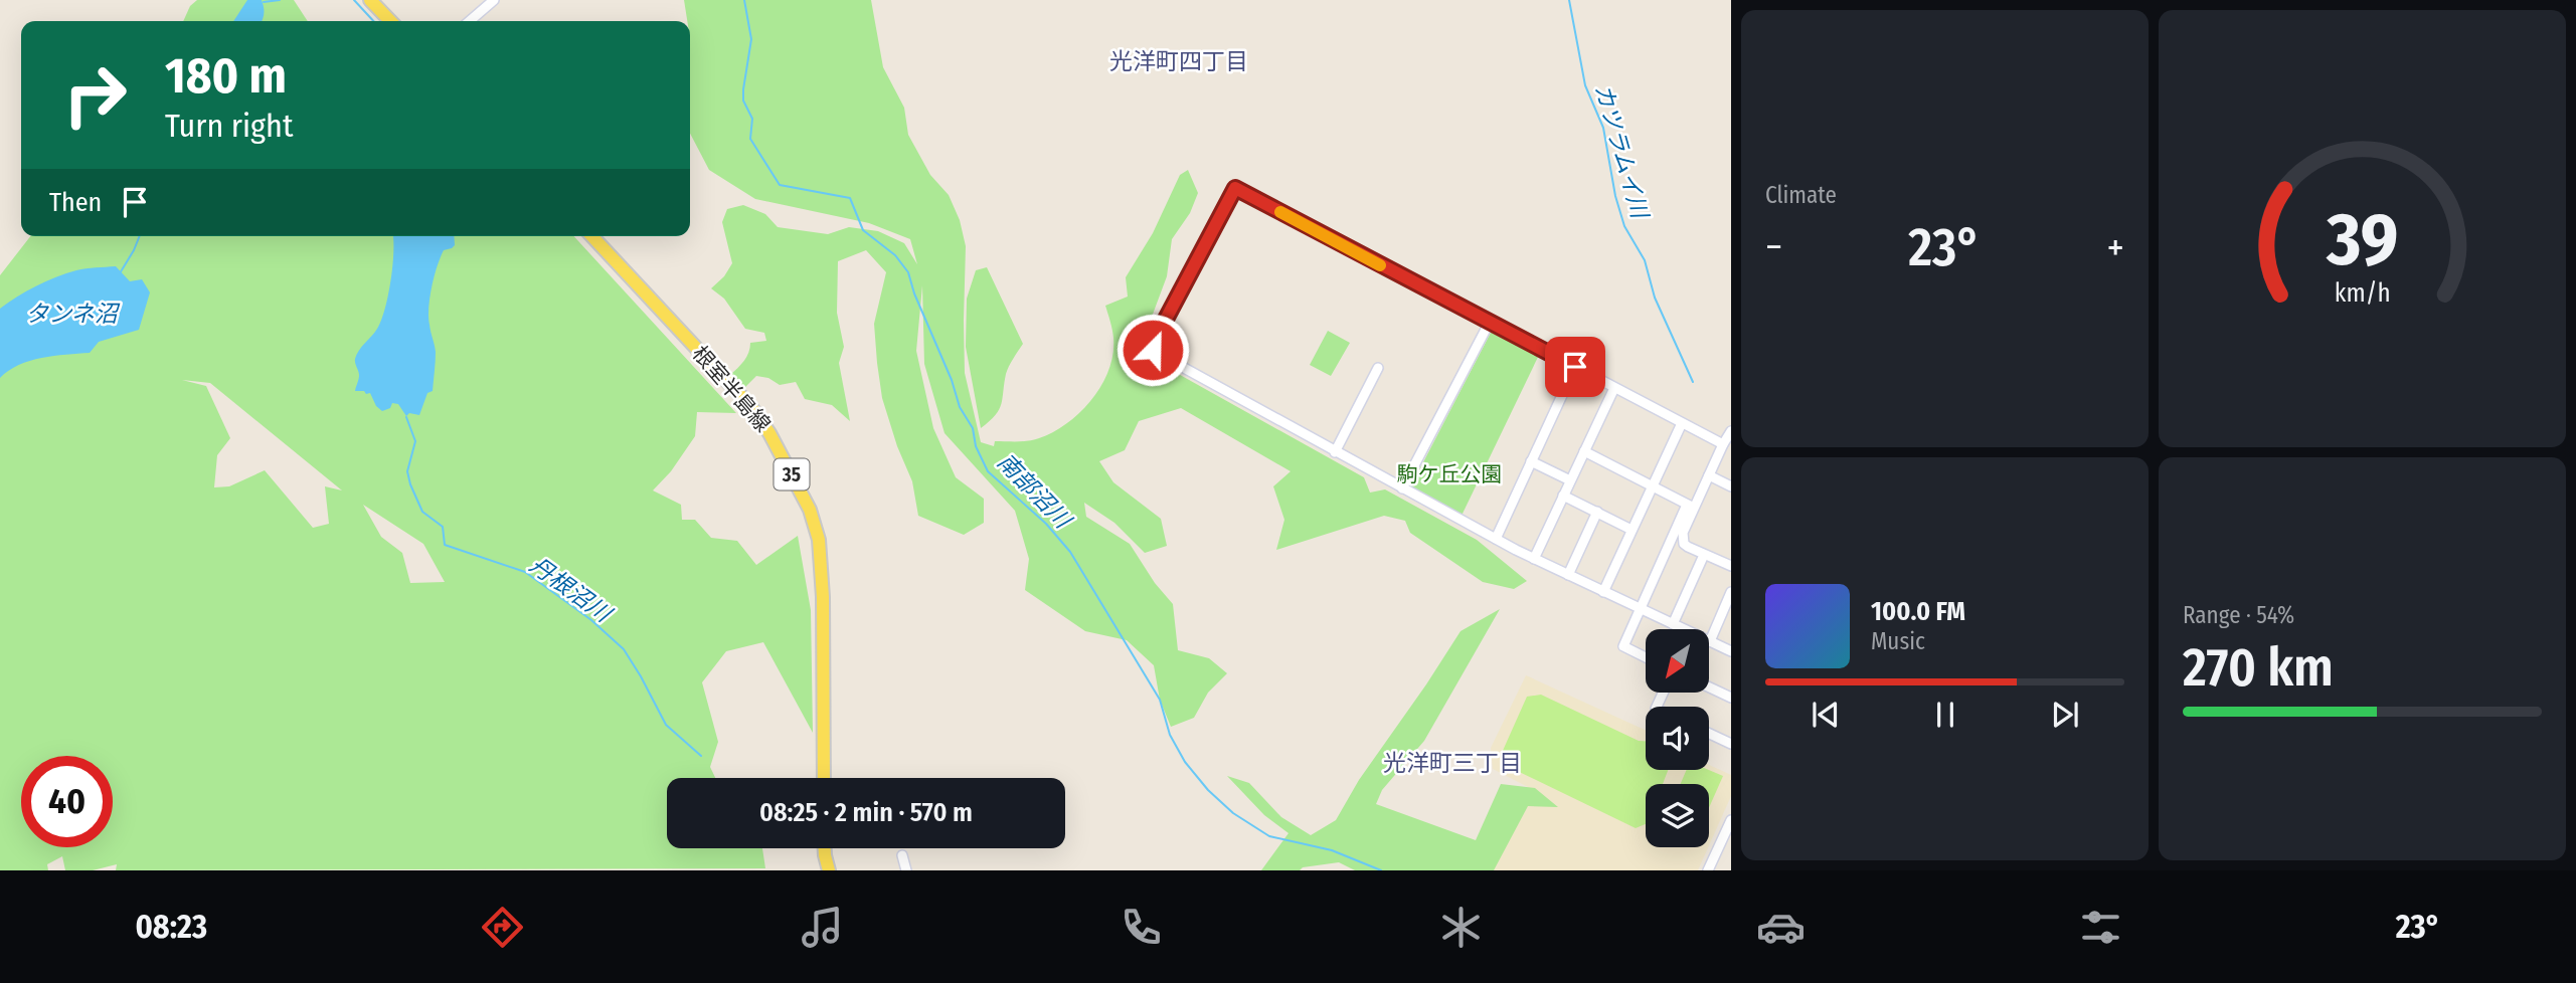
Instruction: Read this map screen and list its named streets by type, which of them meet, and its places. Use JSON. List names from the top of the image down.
{
  "streets": {
    "main road": ["根室半島線", "35"]
  },
  "districts": ["光洋町四丁目", "光洋町三丁目"],
  "water": [
    "カツラムイ川",
    "タンネ沼",
    "南部沼川",
    "丹根沼川"
  ],
  "parks": ["駒ケ丘公園"],
  "north": "bottom left",
  "page": {
    "tile": [
      "Climate",
      ["Range · 54%", "270 km"]
    ],
    "turn": ["180 m", "Turn right"],
    "then": "Then",
    "heat": ["−", "23°", "+"],
    "song": ["100.0 FM", "Music"],
    "limit": "40",
    "trip": "08:25 · 2 min · 570 m",
    "tabs": ["08:23", "23°"],
    "gauge": ["39", "km/h"]
  }
}
